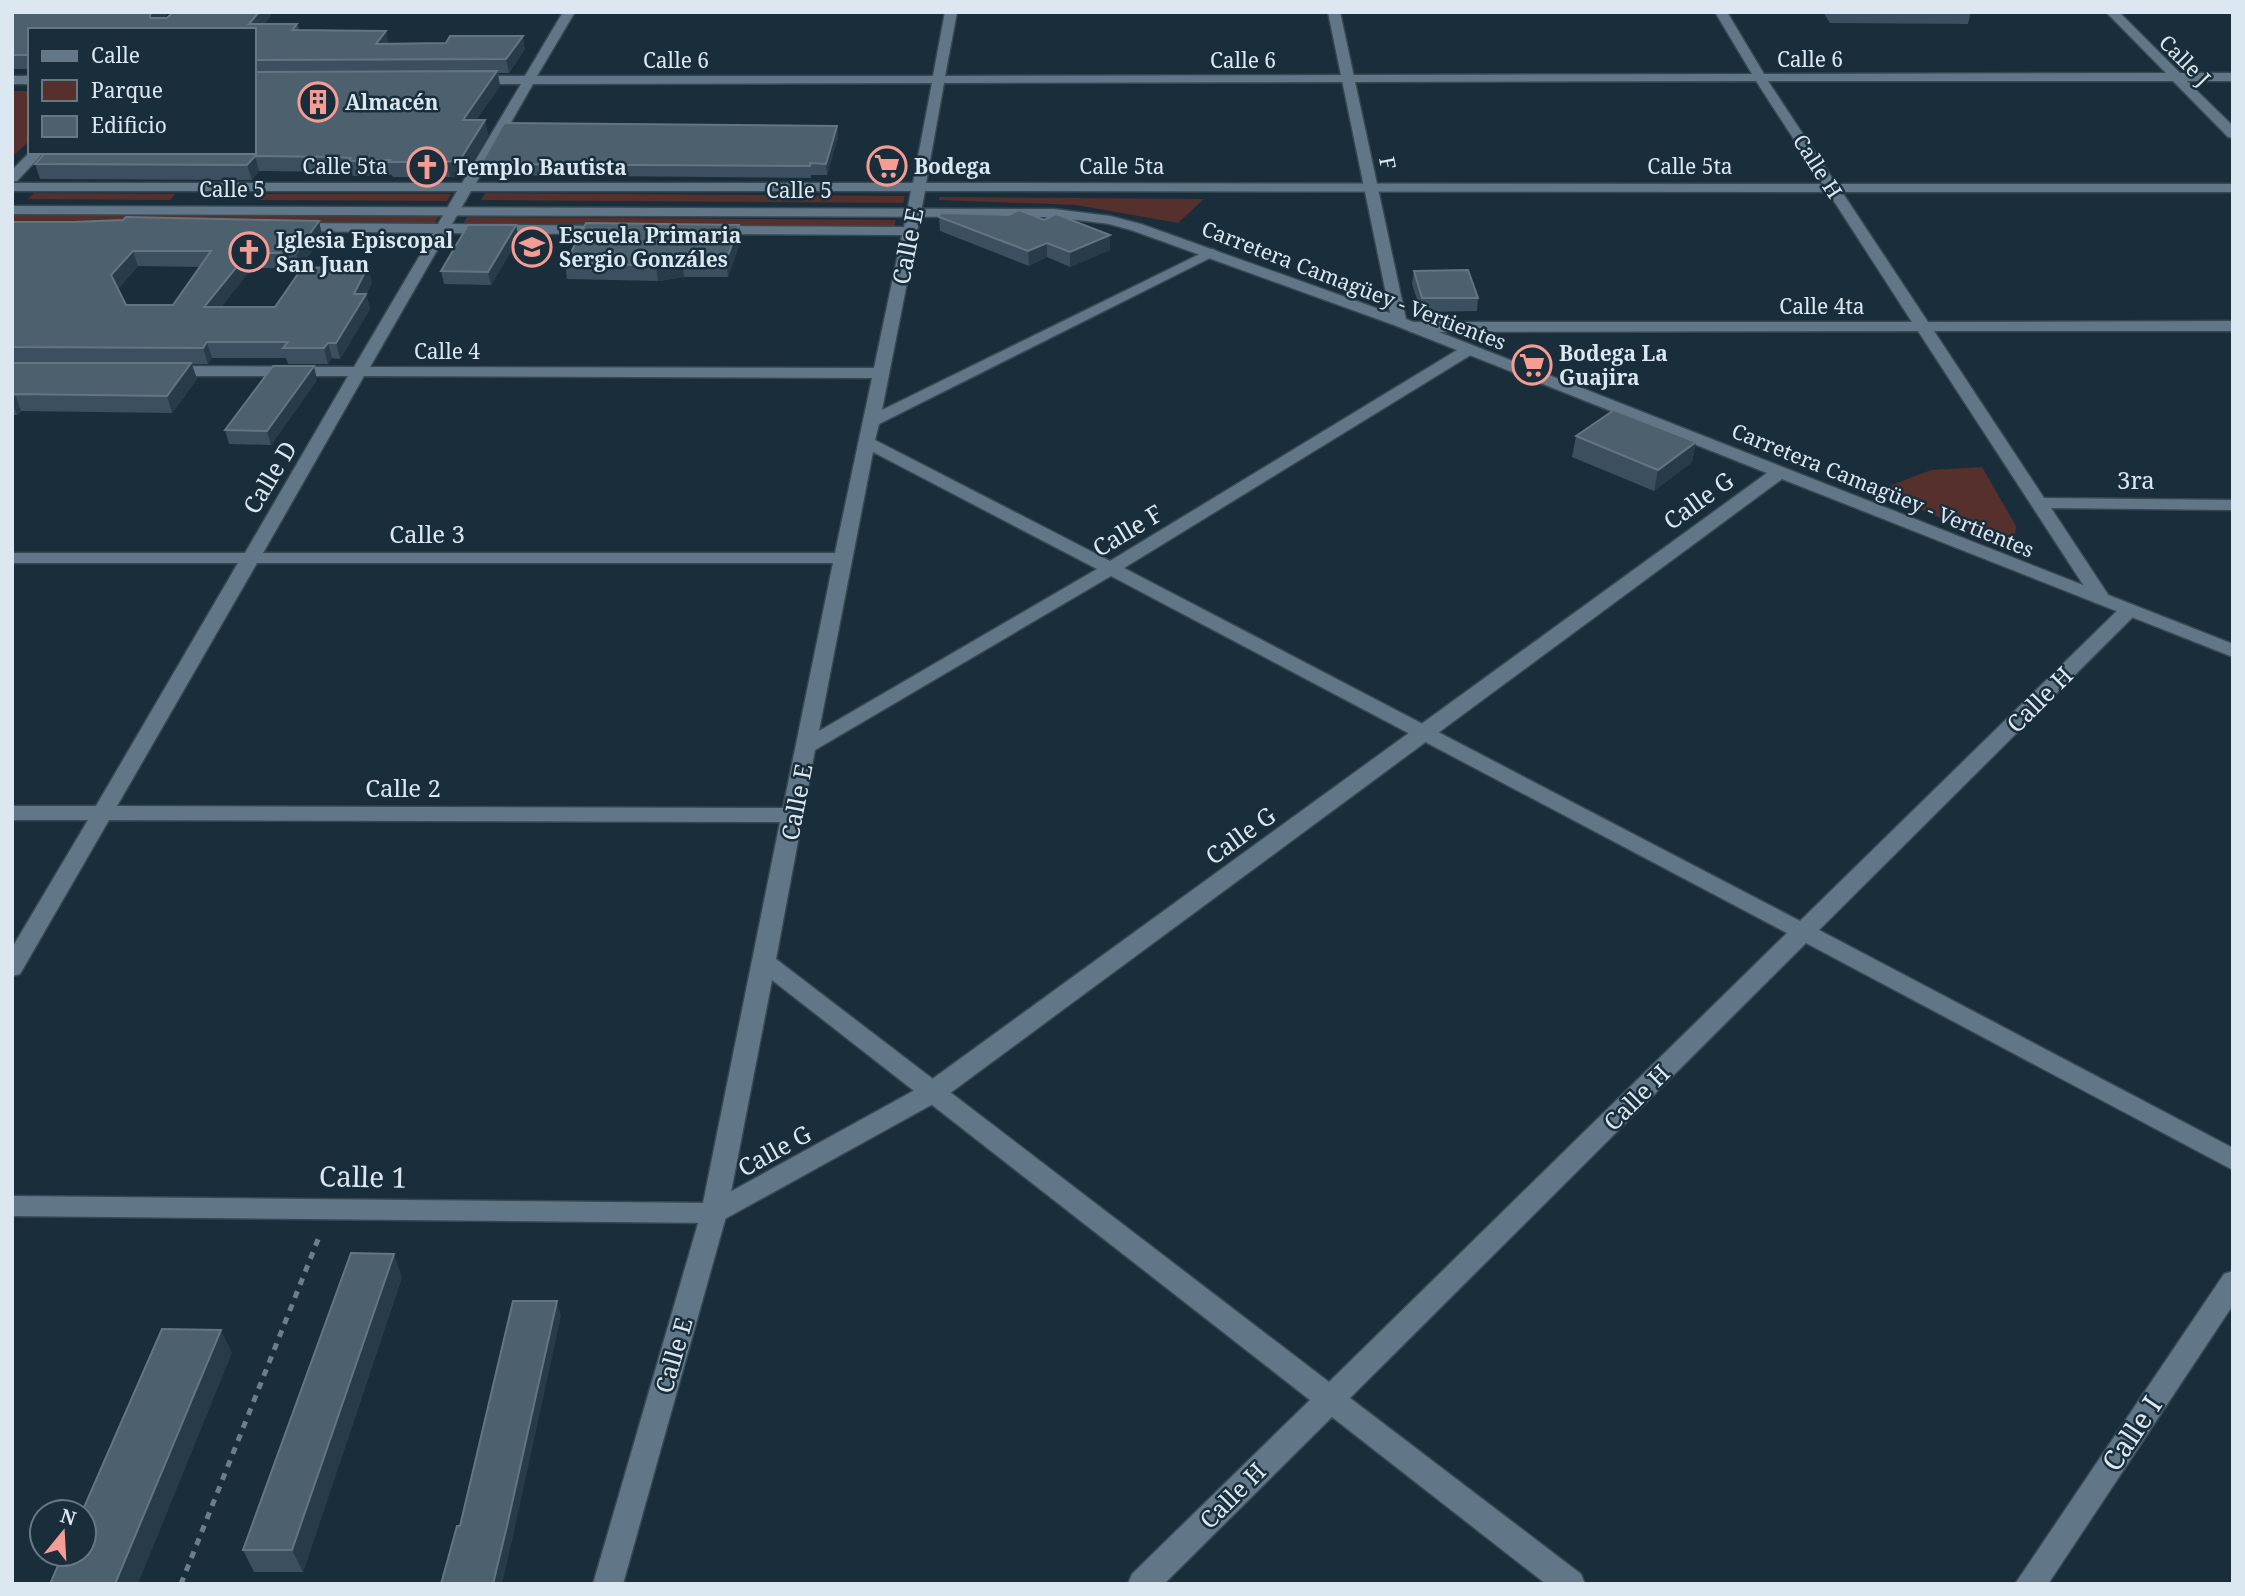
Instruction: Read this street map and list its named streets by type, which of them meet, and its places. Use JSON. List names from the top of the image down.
{
  "streets": {
    "street": [
      "Calle 6",
      "Calle J",
      "F",
      "Calle 5ta",
      "Calle H",
      "Calle 5",
      "Calle E",
      "Carretera Camagüey - Vertientes",
      "Calle 4ta",
      "Calle 4",
      "Calle D",
      "3ra",
      "Calle G",
      "Calle F",
      "Calle 3",
      "Calle 2",
      "Calle 1",
      "Calle I"
    ]
  },
  "crossings": [
    ["Calle 6", "Calle J"],
    ["Calle 6", "F"],
    ["Calle 6", "Calle H"],
    ["Calle 6", "Calle E"],
    ["Calle 6", "Calle D"],
    ["F", "Calle 5ta"],
    ["F", "Carretera Camagüey - Vertientes"],
    ["F", "Calle 4ta"],
    ["Calle 5ta", "Calle H"],
    ["Calle 5ta", "Calle E"],
    ["Calle 5ta", "Calle D"],
    ["Calle H", "Carretera Camagüey - Vertientes"],
    ["Calle H", "Calle 4ta"],
    ["Calle H", "3ra"],
    ["Calle 5", "Calle E"],
    ["Calle 5", "Carretera Camagüey - Vertientes"],
    ["Calle 5", "Calle D"],
    ["Calle E", "Carretera Camagüey - Vertientes"],
    ["Calle E", "Calle 4"],
    ["Calle E", "Calle G"],
    ["Calle E", "Calle F"],
    ["Calle E", "Calle 3"],
    ["Calle E", "Calle 2"],
    ["Calle E", "Calle 1"],
    ["Carretera Camagüey - Vertientes", "Calle 4ta"],
    ["Carretera Camagüey - Vertientes", "Calle G"],
    ["Carretera Camagüey - Vertientes", "Calle F"],
    ["Calle 4", "Calle D"],
    ["Calle D", "Calle 3"],
    ["Calle D", "Calle 2"],
    ["Calle G", "Calle 1"]
  ],
  "places": {
    "building": ["Almacén"],
    "supermarket": ["Bodega", "Bodega La Guajira"],
    "church": ["Templo Bautista", "Iglesia Episcopal San Juan"],
    "school or university": ["Escuela Primaria Sergio Gonzáles"]
  },
  "legend": ["Calle", "Parque", "Edificio"],
  "north": "top"
}
